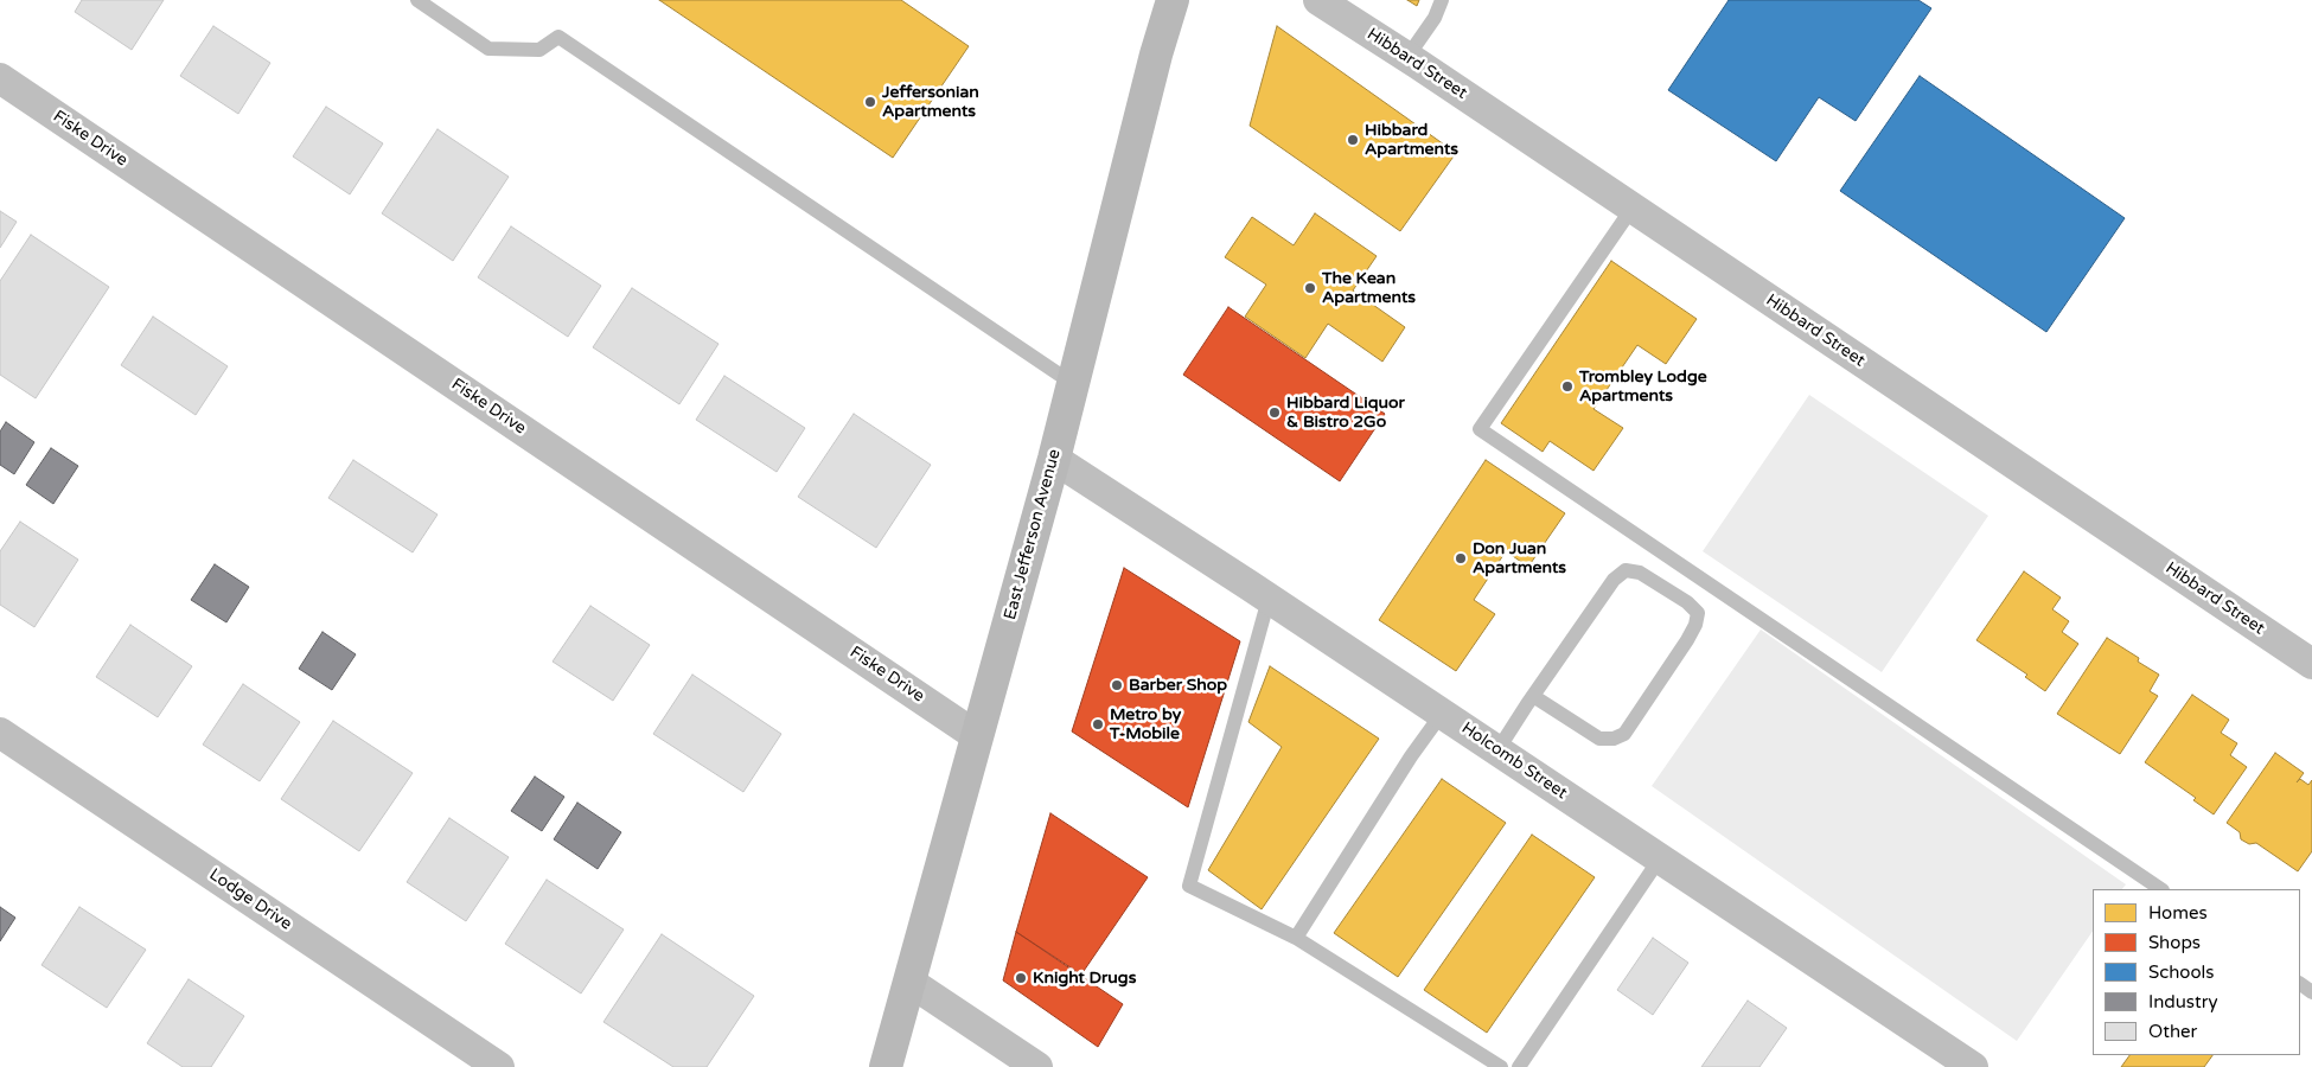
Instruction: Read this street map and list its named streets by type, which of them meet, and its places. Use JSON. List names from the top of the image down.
{
  "streets": {
    "main road": ["East Jefferson Avenue"],
    "street": [
      "Hibbard Street",
      "Fiske Drive",
      "Holcomb Street",
      "Lodge Drive"
    ]
  },
  "crossings": [
    ["Fiske Drive", "East Jefferson Avenue"],
    ["East Jefferson Avenue", "Holcomb Street"]
  ],
  "places": [
    "Jeffersonian Apartments",
    "Hibbard Apartments",
    "The Kean Apartments",
    "Trombley Lodge Apartments",
    "Hibbard Liquor & Bistro 2Go",
    "Don Juan Apartments",
    "Barber Shop",
    "Metro by T-Mobile",
    "Knight Drugs"
  ],
  "legend": [
    "Homes",
    "Shops",
    "Schools",
    "Industry",
    "Other"
  ]
}
